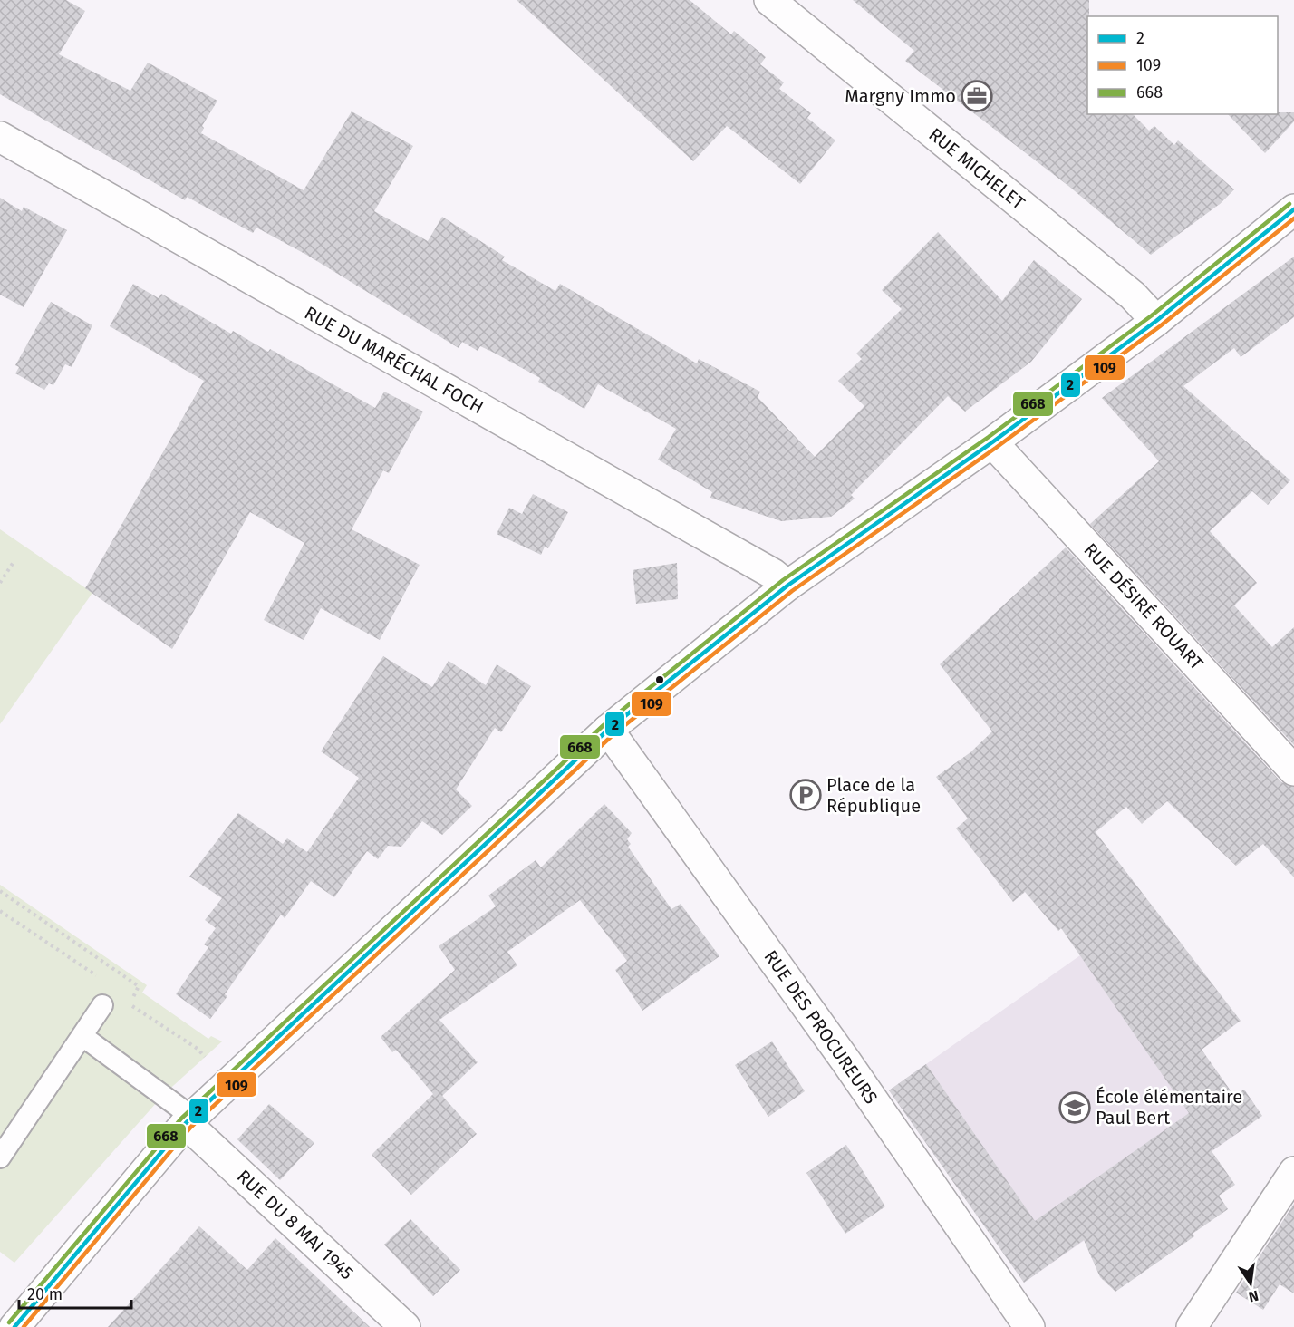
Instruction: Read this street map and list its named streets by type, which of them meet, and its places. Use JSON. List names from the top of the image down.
{
  "streets": {
    "street": [
      "RUE MICHELET",
      "RUE DU MARÉCHAL FOCH",
      "RUE DÉSIRÉ ROUART",
      "RUE DES PROCUREURS",
      "RUE DU 8 MAI 1945"
    ]
  },
  "places": {
    "office": ["Margny Immo"],
    "parking": ["Place de la République"],
    "school or university": ["École élémentaire Paul Bert"]
  },
  "lines": ["transit line 668", "transit line 2", "transit line 109"],
  "legend": ["2", "109", "668"],
  "scale_bar": "20 m",
  "north": "bottom"
}
